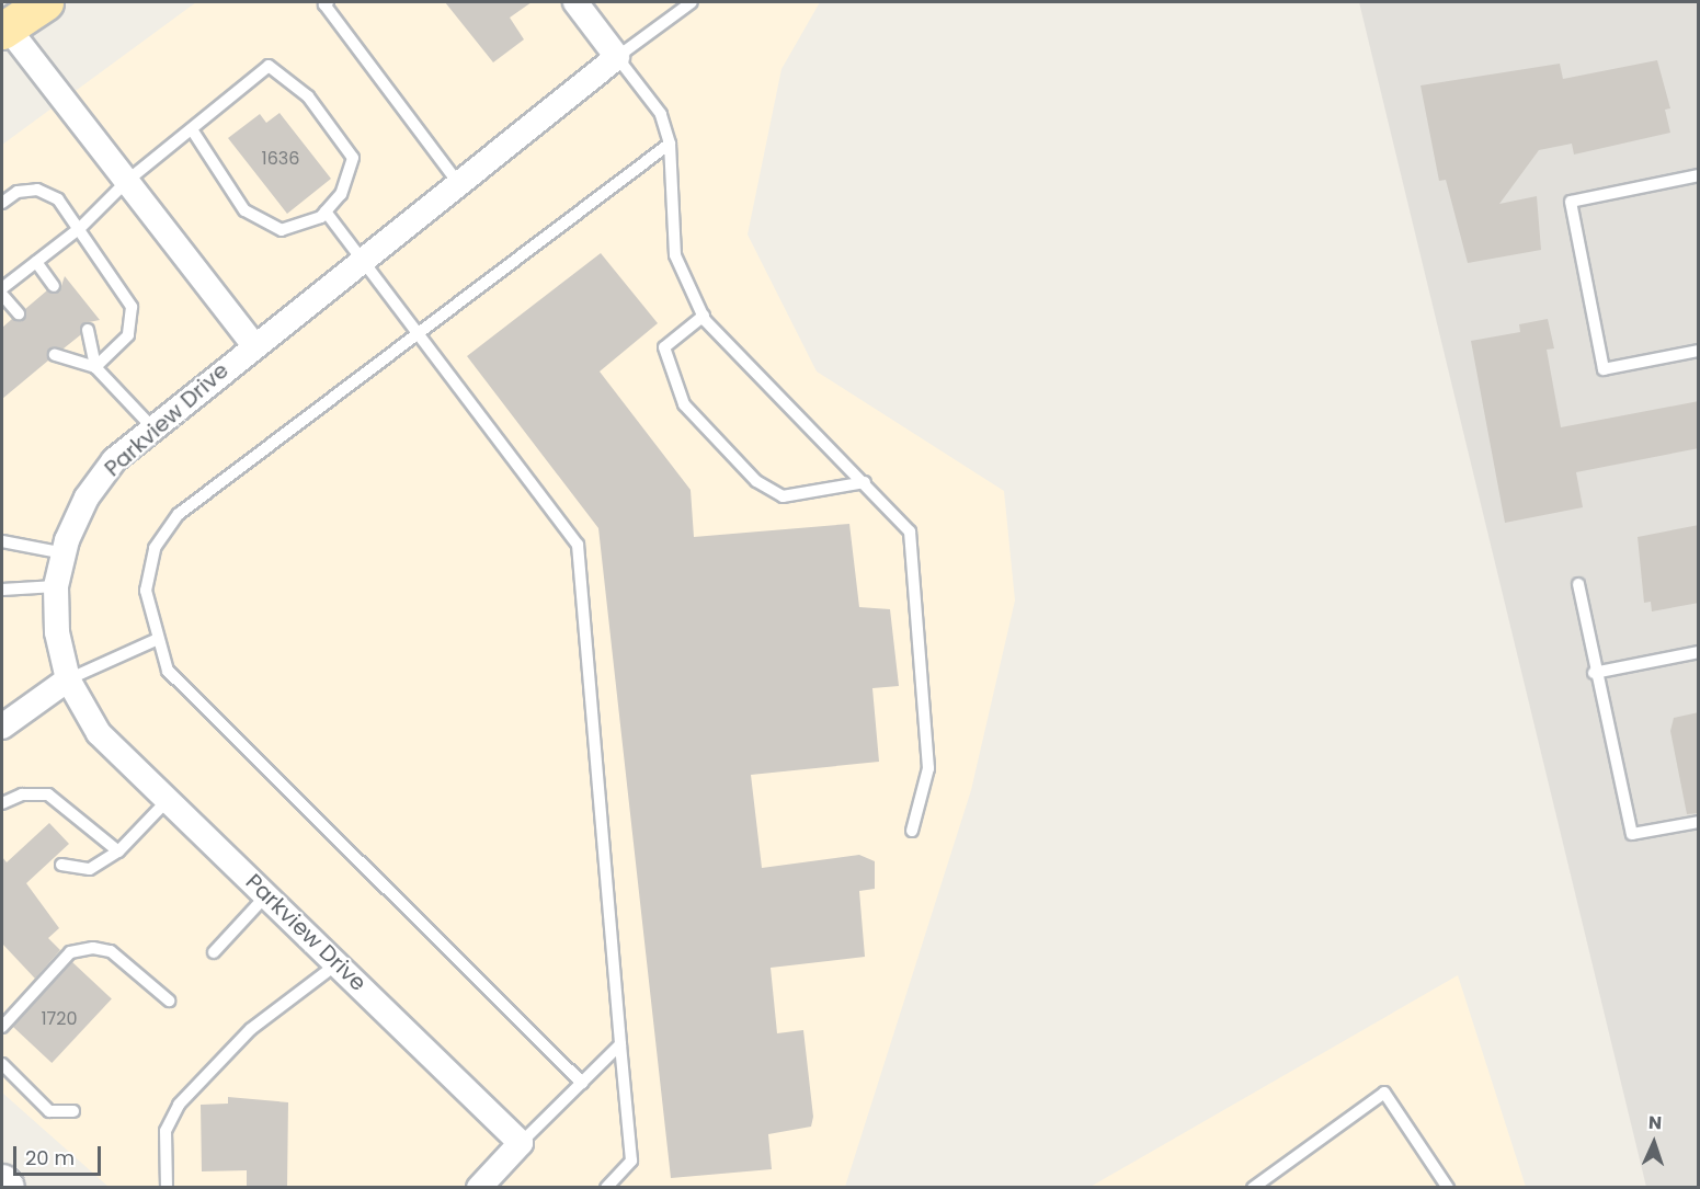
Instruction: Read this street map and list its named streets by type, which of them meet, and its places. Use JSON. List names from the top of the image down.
{
  "streets": {
    "street": ["Parkview Drive"]
  },
  "house_numbers": ["1636", "1720"],
  "scale_bar": "20 m",
  "north": "top"
}
